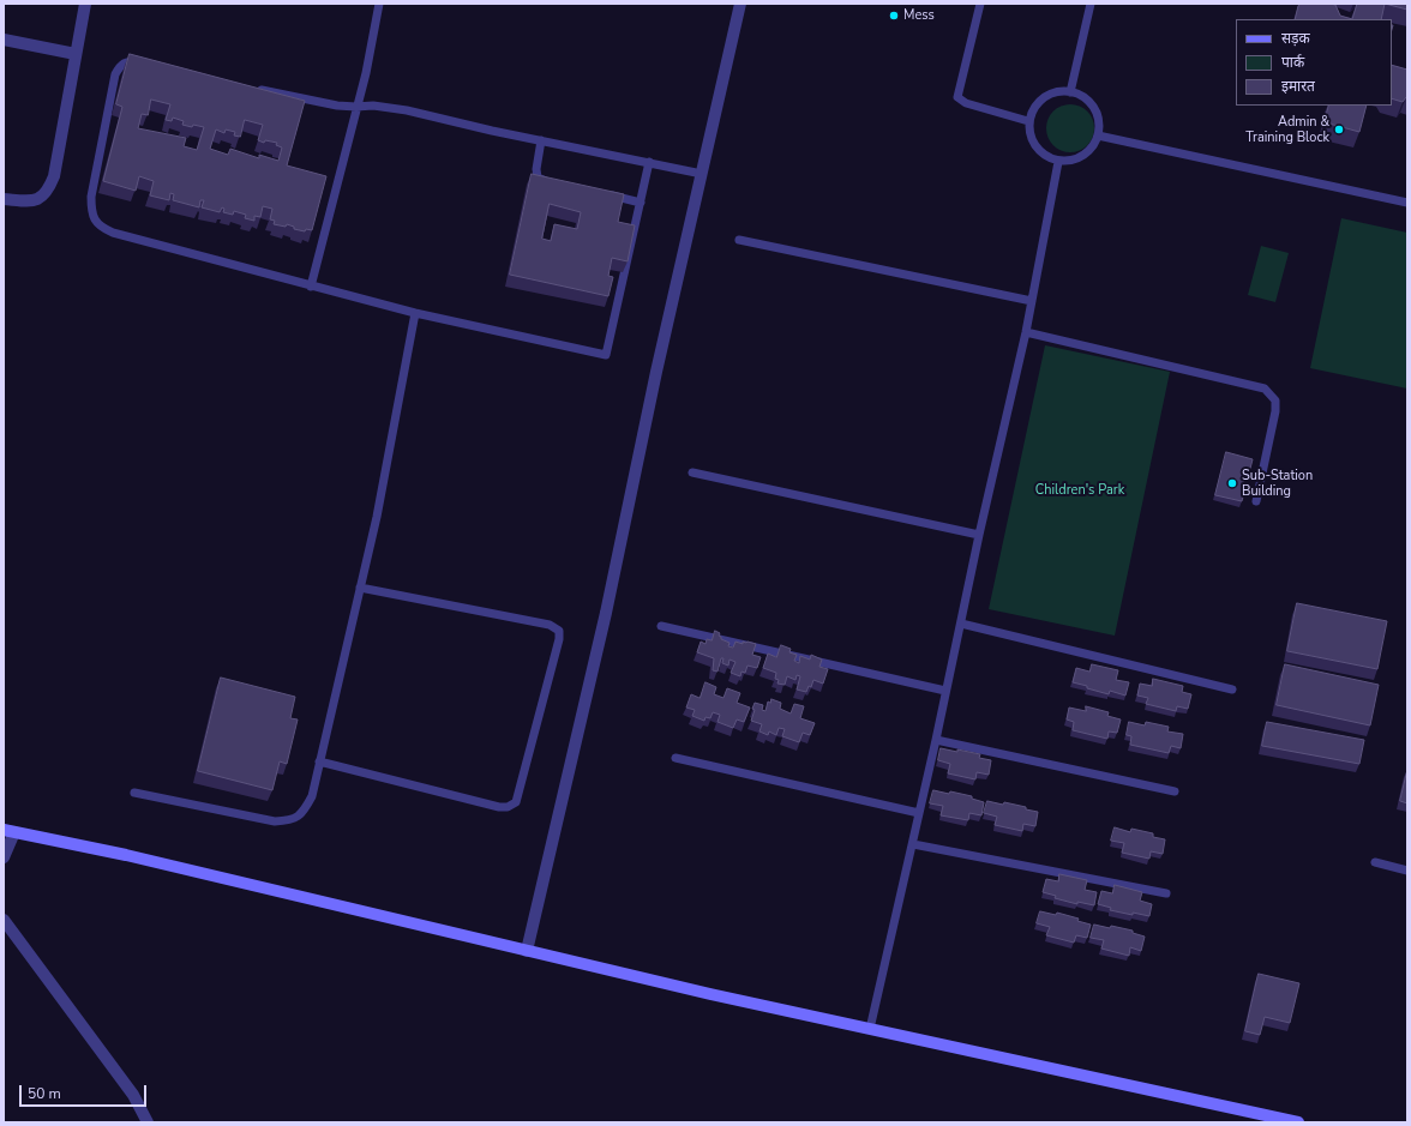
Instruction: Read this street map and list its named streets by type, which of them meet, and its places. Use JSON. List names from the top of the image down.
{
  "parks": ["Children's Park"],
  "places": ["Mess", "Admin & Training Block", "Sub-Station Building"],
  "legend": ["सड़क", "पार्क", "इमारत"],
  "scale_bar": "50 m"
}
